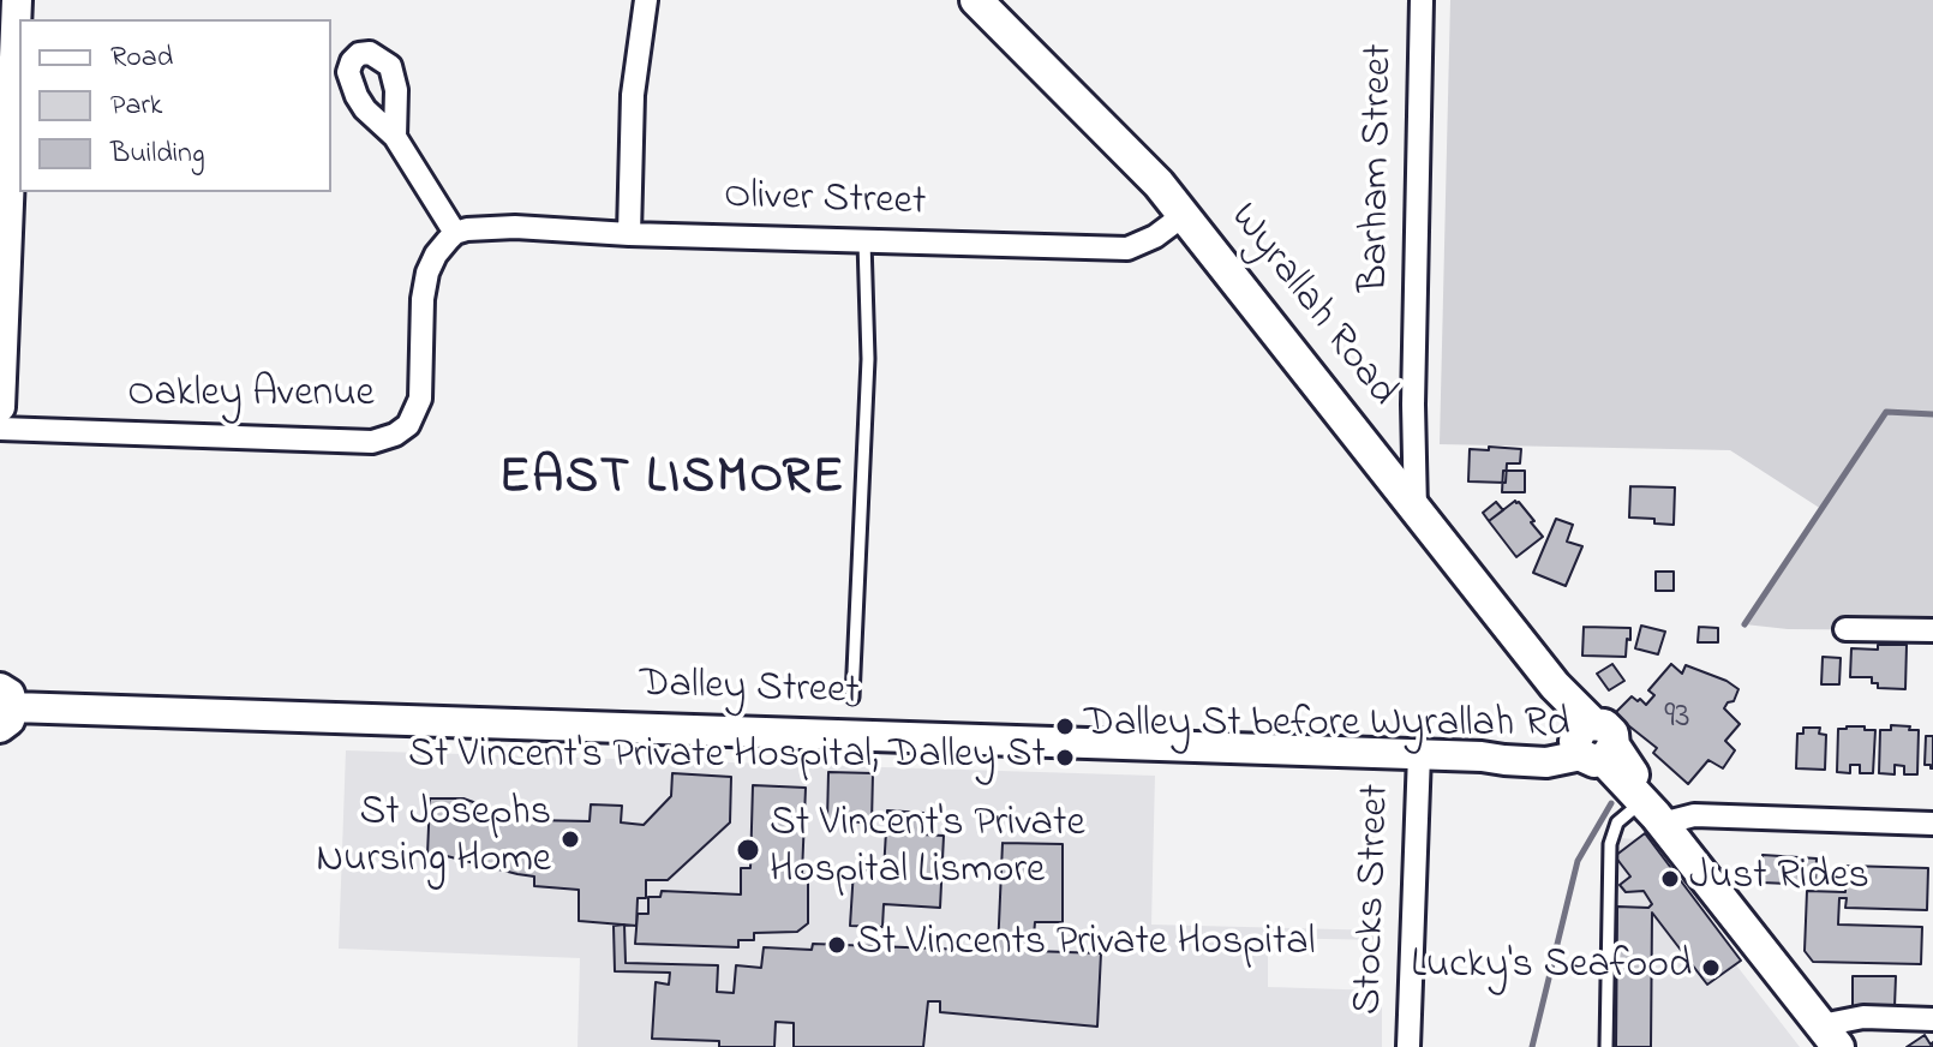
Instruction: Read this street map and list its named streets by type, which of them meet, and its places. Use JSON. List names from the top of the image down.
{
  "streets": {
    "main road": ["Wyrallah Road"],
    "street": [
      "Barham Street",
      "Oliver Street",
      "Oakley Avenue",
      "Dalley Street",
      "Stocks Street"
    ]
  },
  "crossings": [
    ["Barham Street", "Wyrallah Road"],
    ["Oliver Street", "Wyrallah Road"],
    ["Oliver Street", "Oakley Avenue"],
    ["Wyrallah Road", "Dalley Street"],
    ["Dalley Street", "Stocks Street"]
  ],
  "districts": ["EAST LISMORE"],
  "places": [
    "Dalley St before Wyrallah Rd",
    "St Vincent's Private Hospital, Dalley St",
    "St Josephs Nursing Home",
    "St Vincent's Private Hospital Lismore",
    "Just Rides",
    "St Vincents Private Hospital",
    "Lucky's Seafood"
  ],
  "house_numbers": ["93"],
  "legend": ["Road", "Park", "Building"]
}
